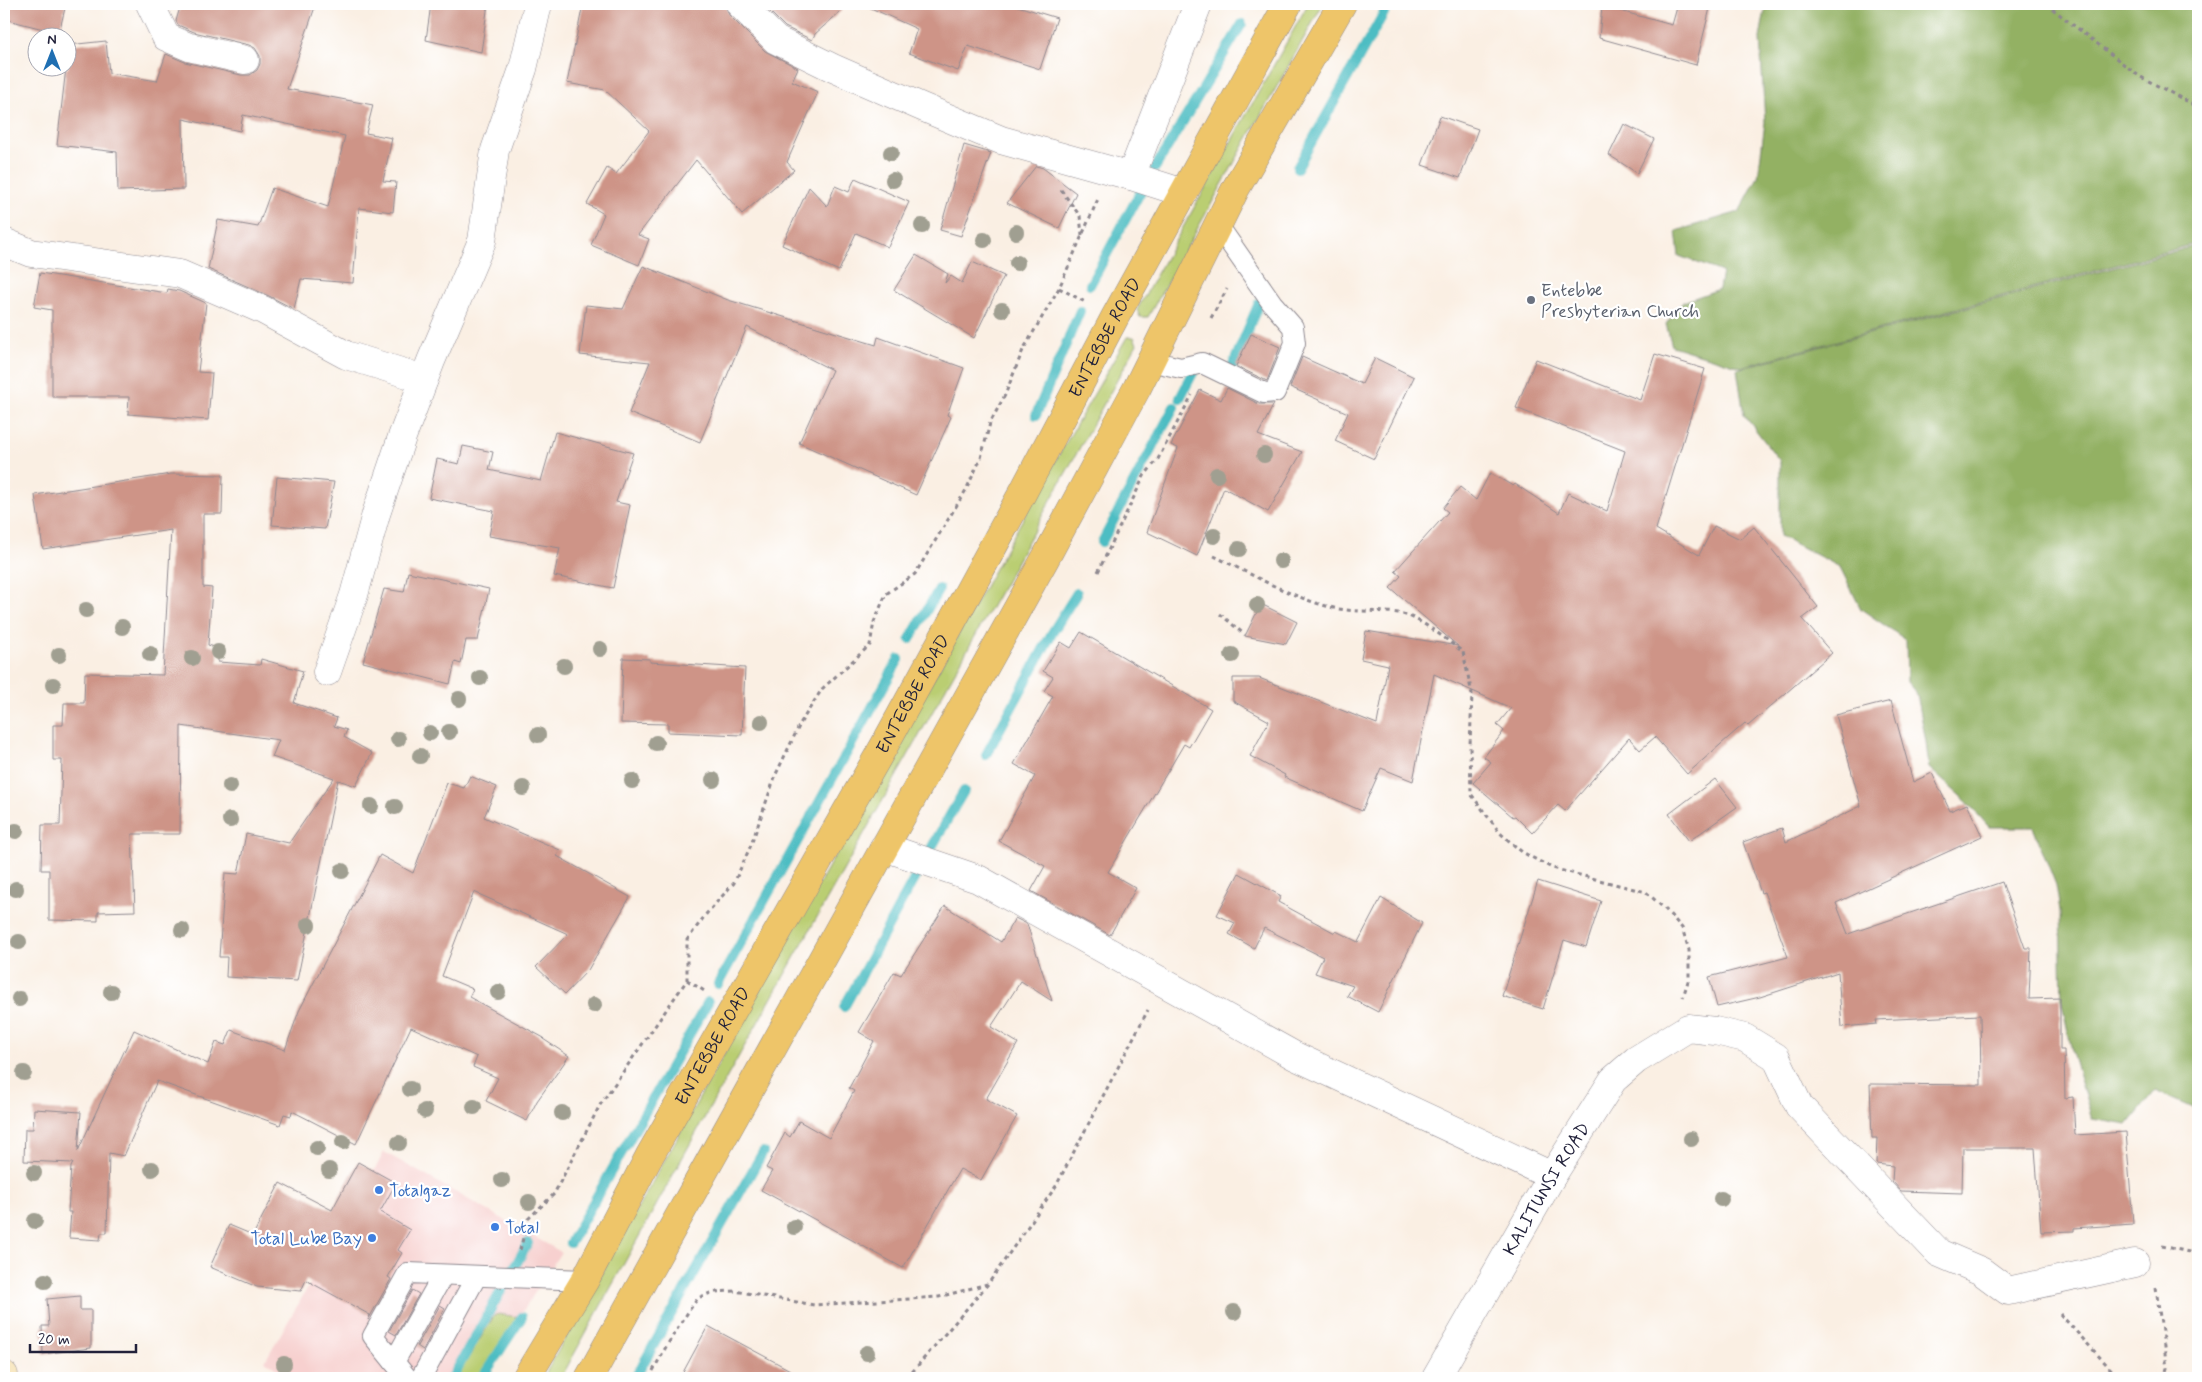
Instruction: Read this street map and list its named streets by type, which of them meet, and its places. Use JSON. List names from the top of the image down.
{
  "streets": {
    "highway": ["ENTEBBE ROAD"],
    "street": ["KALITUNSI ROAD"]
  },
  "places": [
    "Entebbe Presbyterian Church",
    "Totalgaz",
    "Total",
    "Total Lube Bay"
  ],
  "scale_bar": "20 m",
  "north": "top"
}
